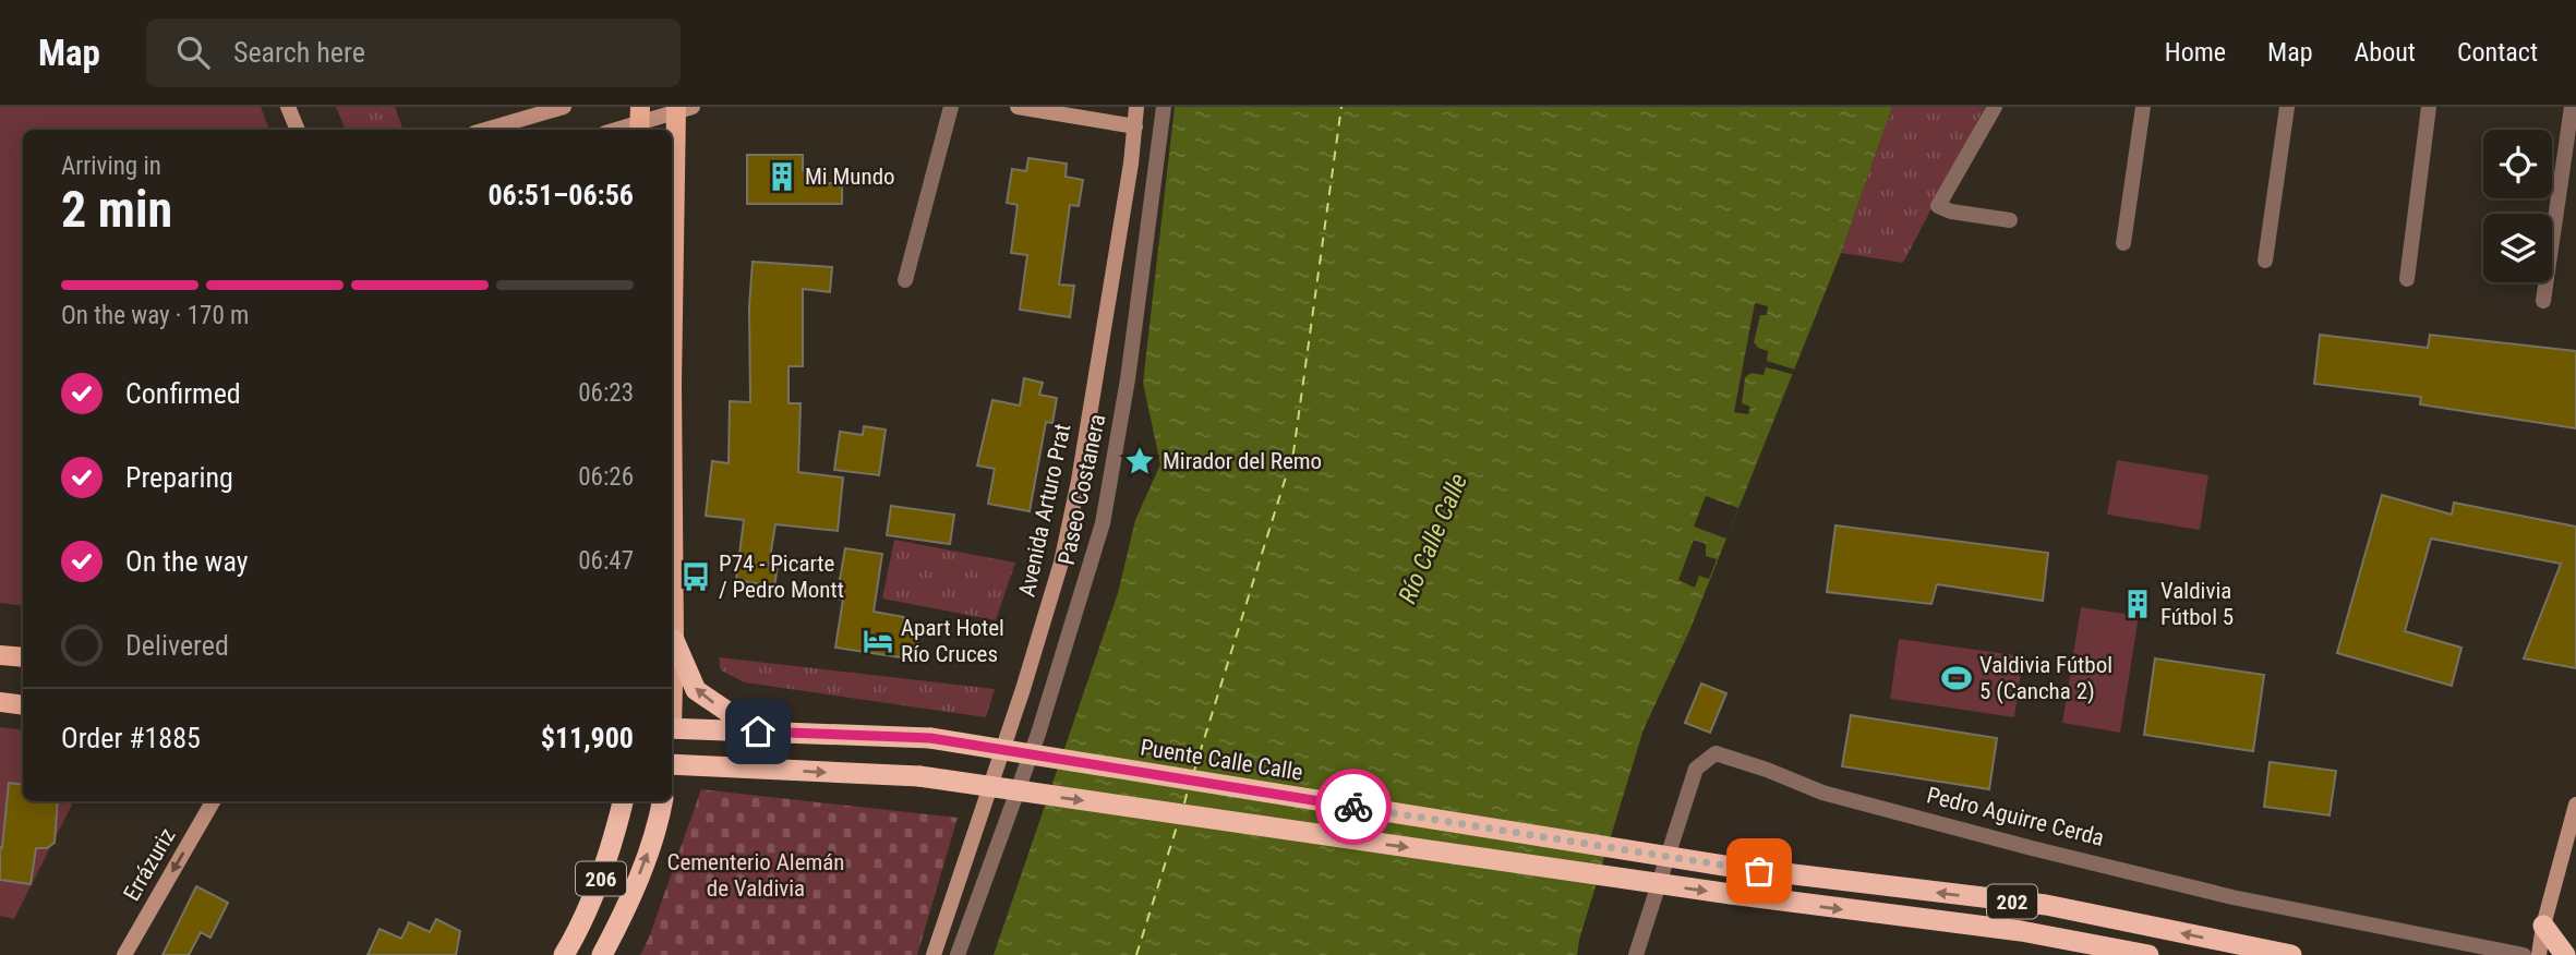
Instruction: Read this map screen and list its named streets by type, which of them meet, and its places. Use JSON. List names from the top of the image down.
{
  "streets": {
    "highway": ["Puente Calle Calle", "206", "202"],
    "main road": ["Avenida Arturo Prat", "Errázuriz"],
    "street": ["Paseo Costanera", "Pedro Aguirre Cerda"]
  },
  "crossings": [
    ["Puente Calle Calle", "202"]
  ],
  "one_way": ["Errázuriz"],
  "water": ["Río Calle Calle"],
  "parks": ["Cementerio Alemán de Valdivia"],
  "places": {
    "building": ["Mi Mundo", "Valdivia Fútbol 5"],
    "place": ["Mirador del Remo"],
    "bus stop": ["P74 - Picarte / Pedro Montt"],
    "hotel": ["Apart Hotel Río Cruces"],
    "sports": ["Valdivia Fútbol 5 (Cancha 2)"]
  },
  "page": {
    "header": "Map",
    "search": "Search here",
    "nav": [
      "Home",
      "Map",
      "About",
      "Contact"
    ],
    "heading": ["2 min", "Arriving in", "06:51–06:56"],
    "panel": ["Order #1885", "$11,900"],
    "bar": "On the way · 170 m",
    "list": [
      ["Confirmed", "06:23"],
      ["Preparing", "06:26"],
      ["On the way", "06:47"],
      "Delivered"
    ]
  }
}
